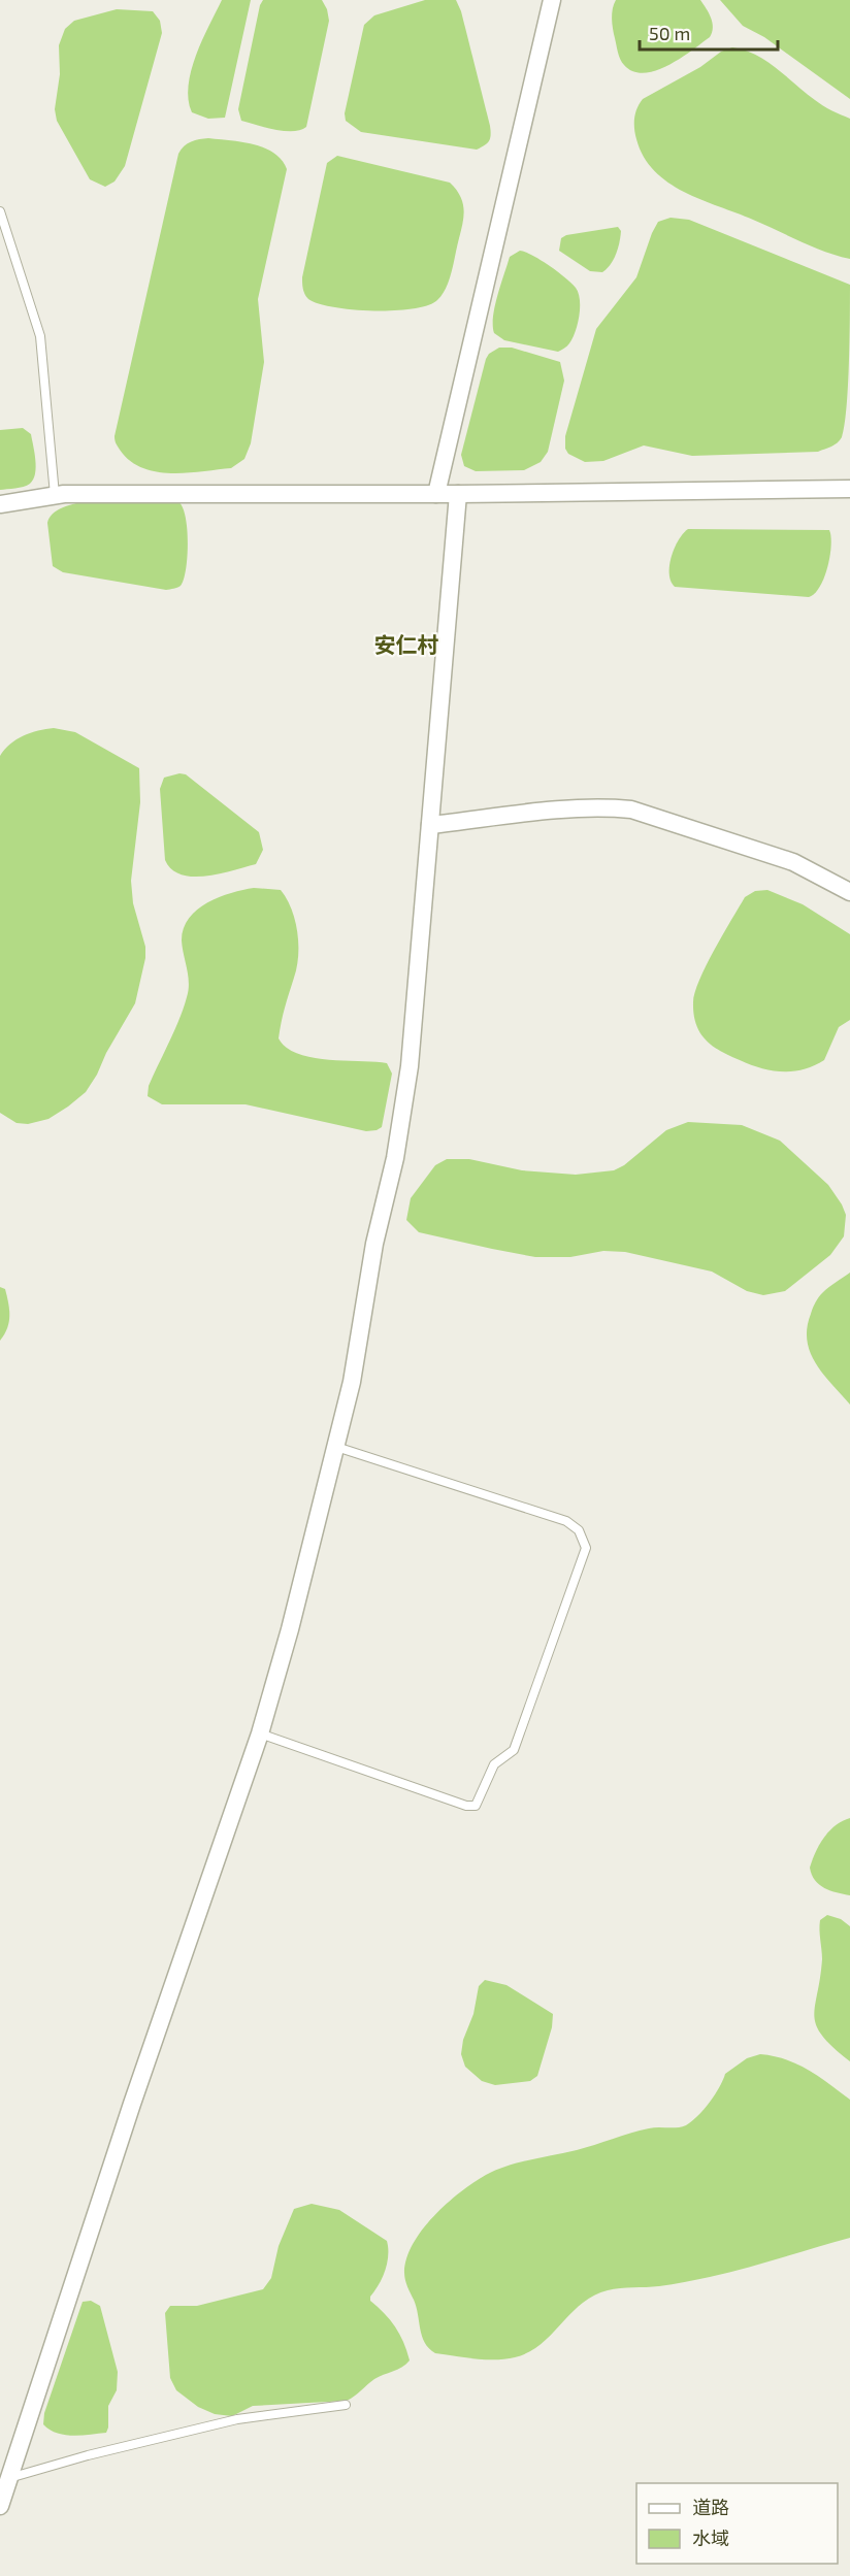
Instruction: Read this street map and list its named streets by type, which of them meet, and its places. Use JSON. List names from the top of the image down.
{
  "districts": ["安仁村"],
  "legend": ["道路", "水域"],
  "scale_bar": "50 m"
}
